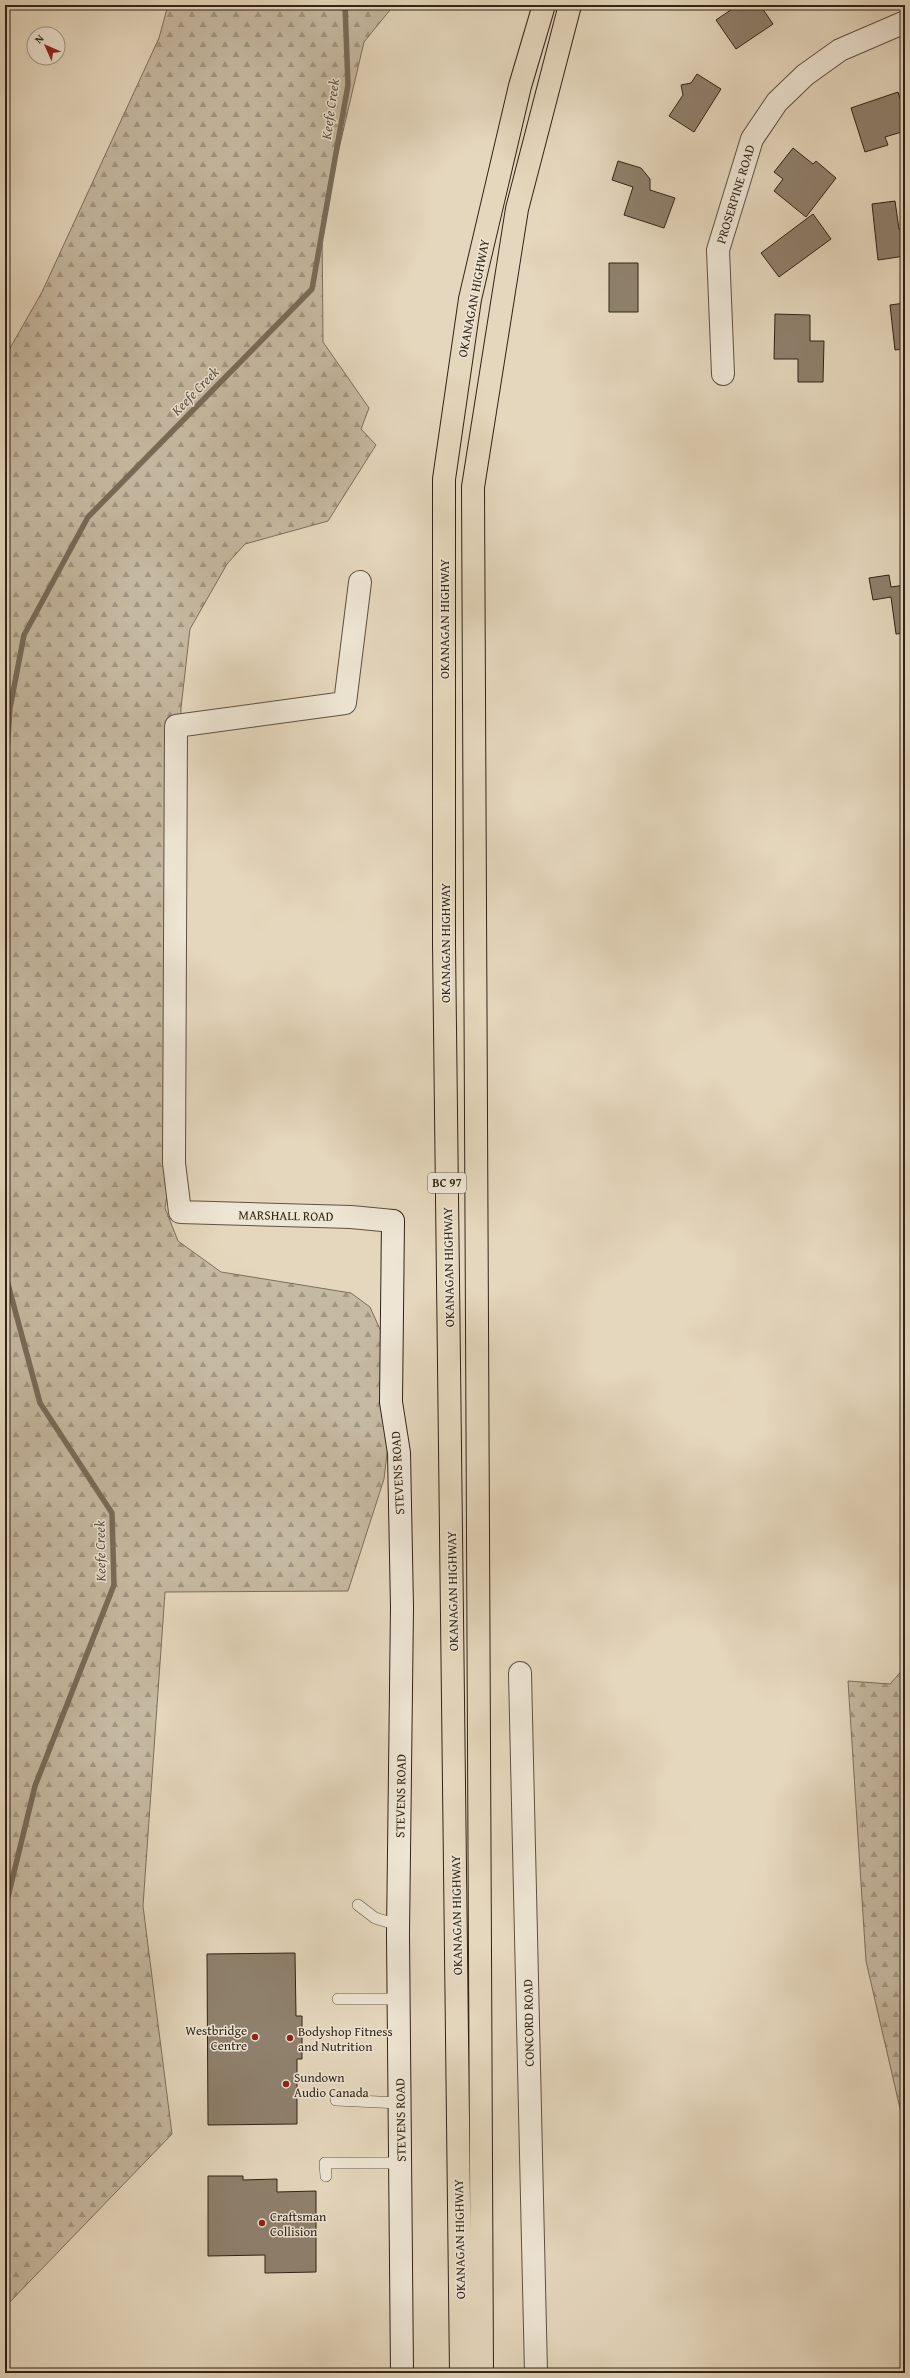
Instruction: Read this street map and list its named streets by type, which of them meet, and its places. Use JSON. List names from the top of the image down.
{
  "streets": {
    "highway": ["OKANAGAN HIGHWAY", "BC 97"],
    "street": [
      "PROSERPINE ROAD",
      "MARSHALL ROAD",
      "STEVENS ROAD",
      "CONCORD ROAD"
    ]
  },
  "crossings": [
    ["MARSHALL ROAD", "STEVENS ROAD"]
  ],
  "water": ["Keefe Creek"],
  "places": [
    "Westbridge Centre",
    "Bodyshop Fitness and Nutrition",
    "Sundown Audio Canada",
    "Craftsman Collision"
  ],
  "north": "top left"
}
